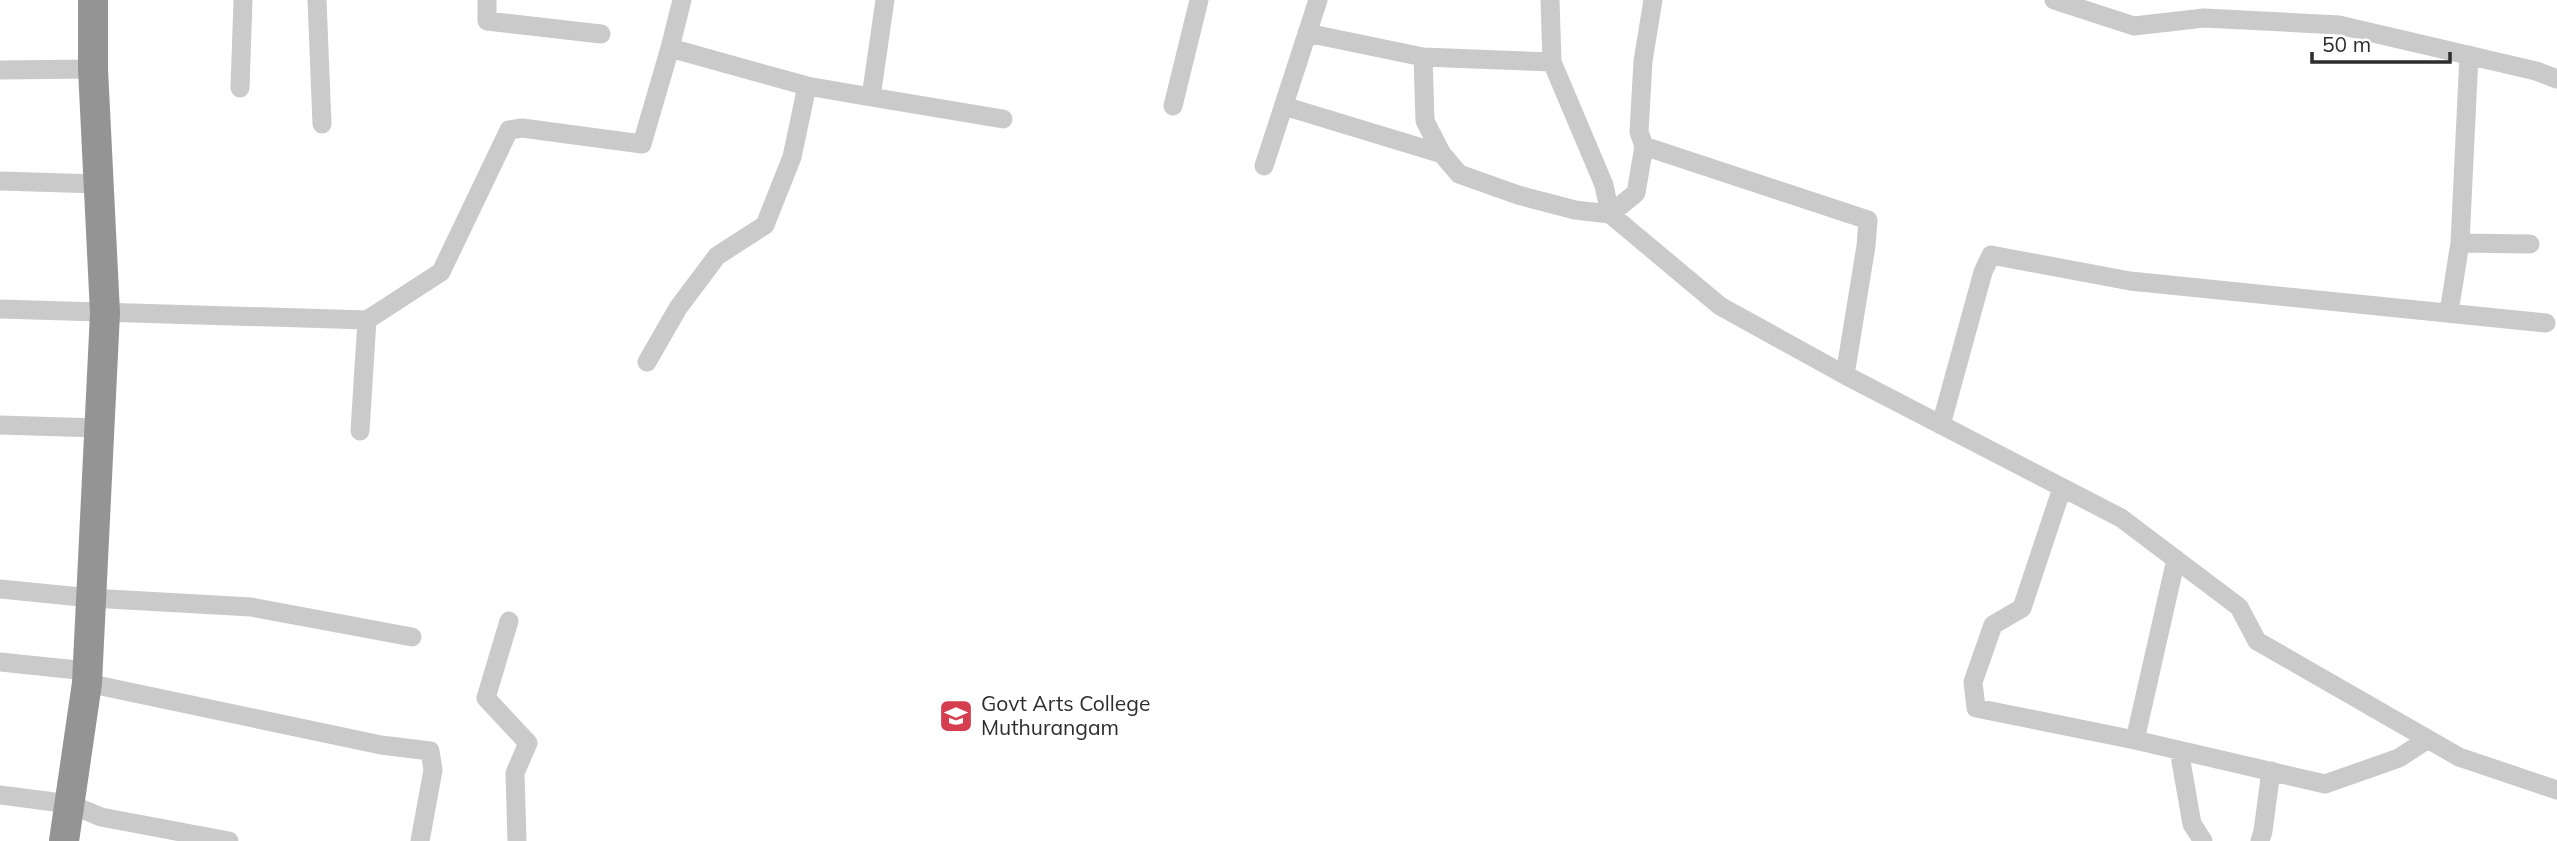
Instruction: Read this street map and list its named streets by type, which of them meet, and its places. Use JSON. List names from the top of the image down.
{
  "places": {
    "school or university": ["Govt Arts College Muthurangam"]
  },
  "scale_bar": "50 m"
}
